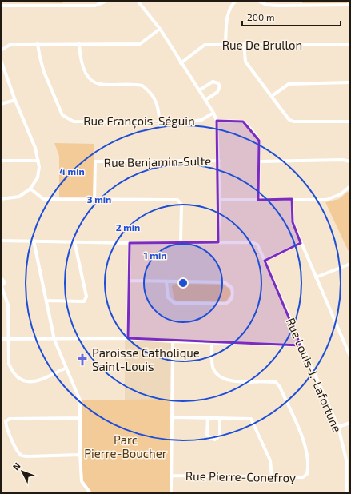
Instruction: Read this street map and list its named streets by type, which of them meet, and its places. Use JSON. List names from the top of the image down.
{
  "streets": {
    "street": [
      "Rue De Brullon",
      "Rue François-Séguin",
      "Rue Benjamin-Sulte",
      "Rue Louis-J.-Lafortune",
      "Rue Pierre-Conefroy"
    ]
  },
  "parks": ["Parc Pierre-Boucher"],
  "places": {
    "church": ["Paroisse Catholique Saint-Louis"]
  },
  "scale_bar": "200 m",
  "north": "top left",
  "rings": [
    "4 min",
    "3 min",
    "2 min",
    "1 min"
  ]
}
